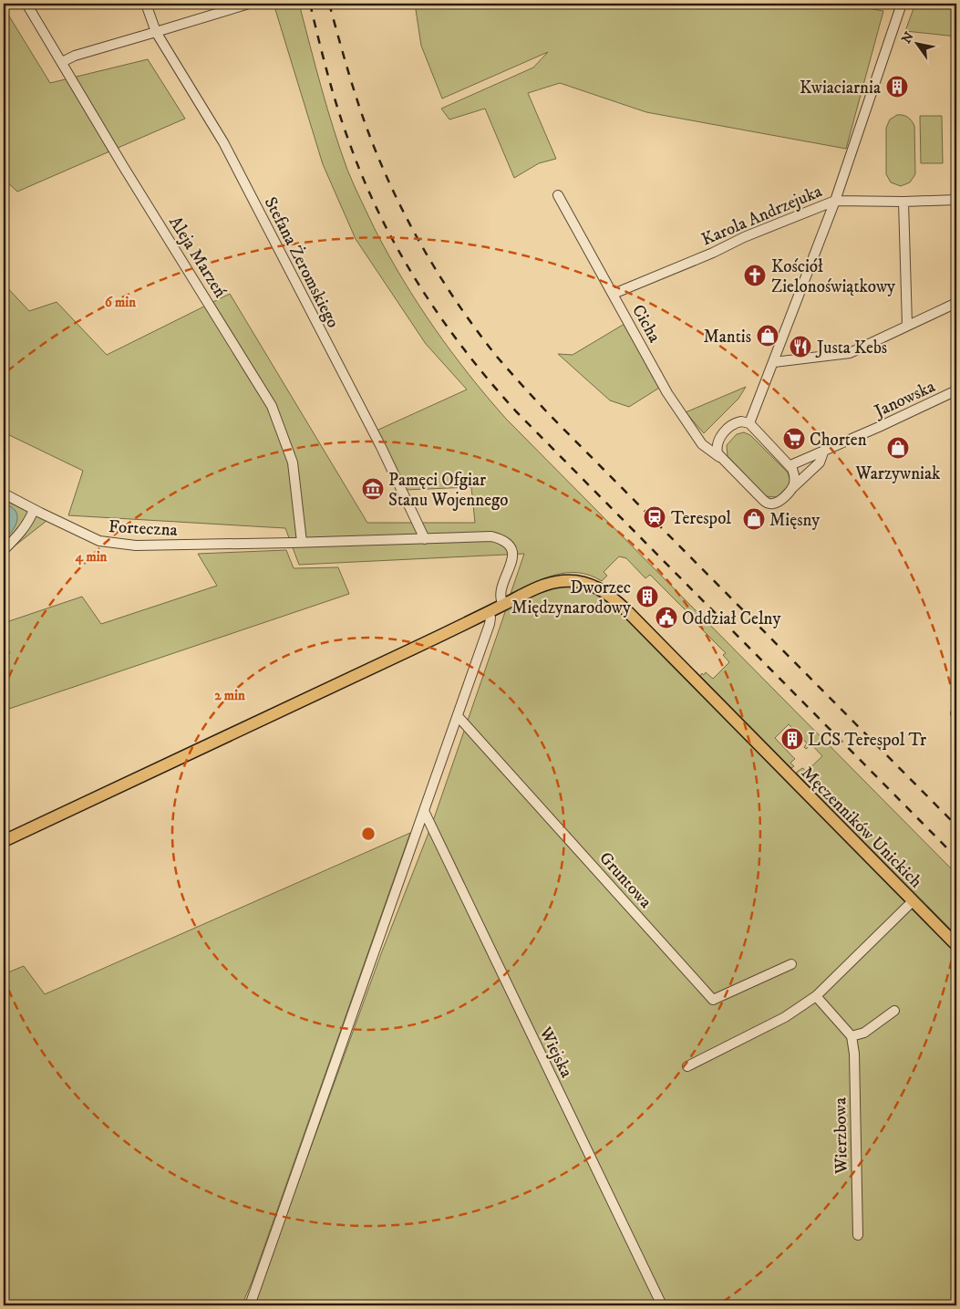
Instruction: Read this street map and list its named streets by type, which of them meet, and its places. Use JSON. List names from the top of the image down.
{
  "streets": {
    "main road": ["Męczenników Unickich"],
    "street": [
      "Karola Andrzejuka",
      "Aleja Marzeń",
      "Stefana Żeromskiego",
      "Cicha",
      "Janowska",
      "Forteczna",
      "Gruntowa",
      "Wiejska",
      "Wierzbowa"
    ]
  },
  "crossings": [
    ["Karola Andrzejuka", "Cicha"],
    ["Aleja Marzeń", "Forteczna"],
    ["Stefana Żeromskiego", "Forteczna"],
    ["Cicha", "Janowska"],
    ["Forteczna", "Męczenników Unickich"]
  ],
  "places": {
    "building": ["Kwiaciarnia", "Dworzec Międzynarodowy", "LCS Terespol Tr"],
    "church": ["Kościół Zielonoświątkowy"],
    "shop": ["Mantis", "Warzywniak", "Mięsny"],
    "restaurant": ["Justa Kebs"],
    "supermarket": ["Chorten"],
    "museum": ["Pamęci Ofgiar Stanu Wojennego"],
    "station": ["Terespol"],
    "public building": ["Oddział Celny"]
  },
  "north": "top left",
  "rings": ["6 min", "4 min", "2 min"]
}
